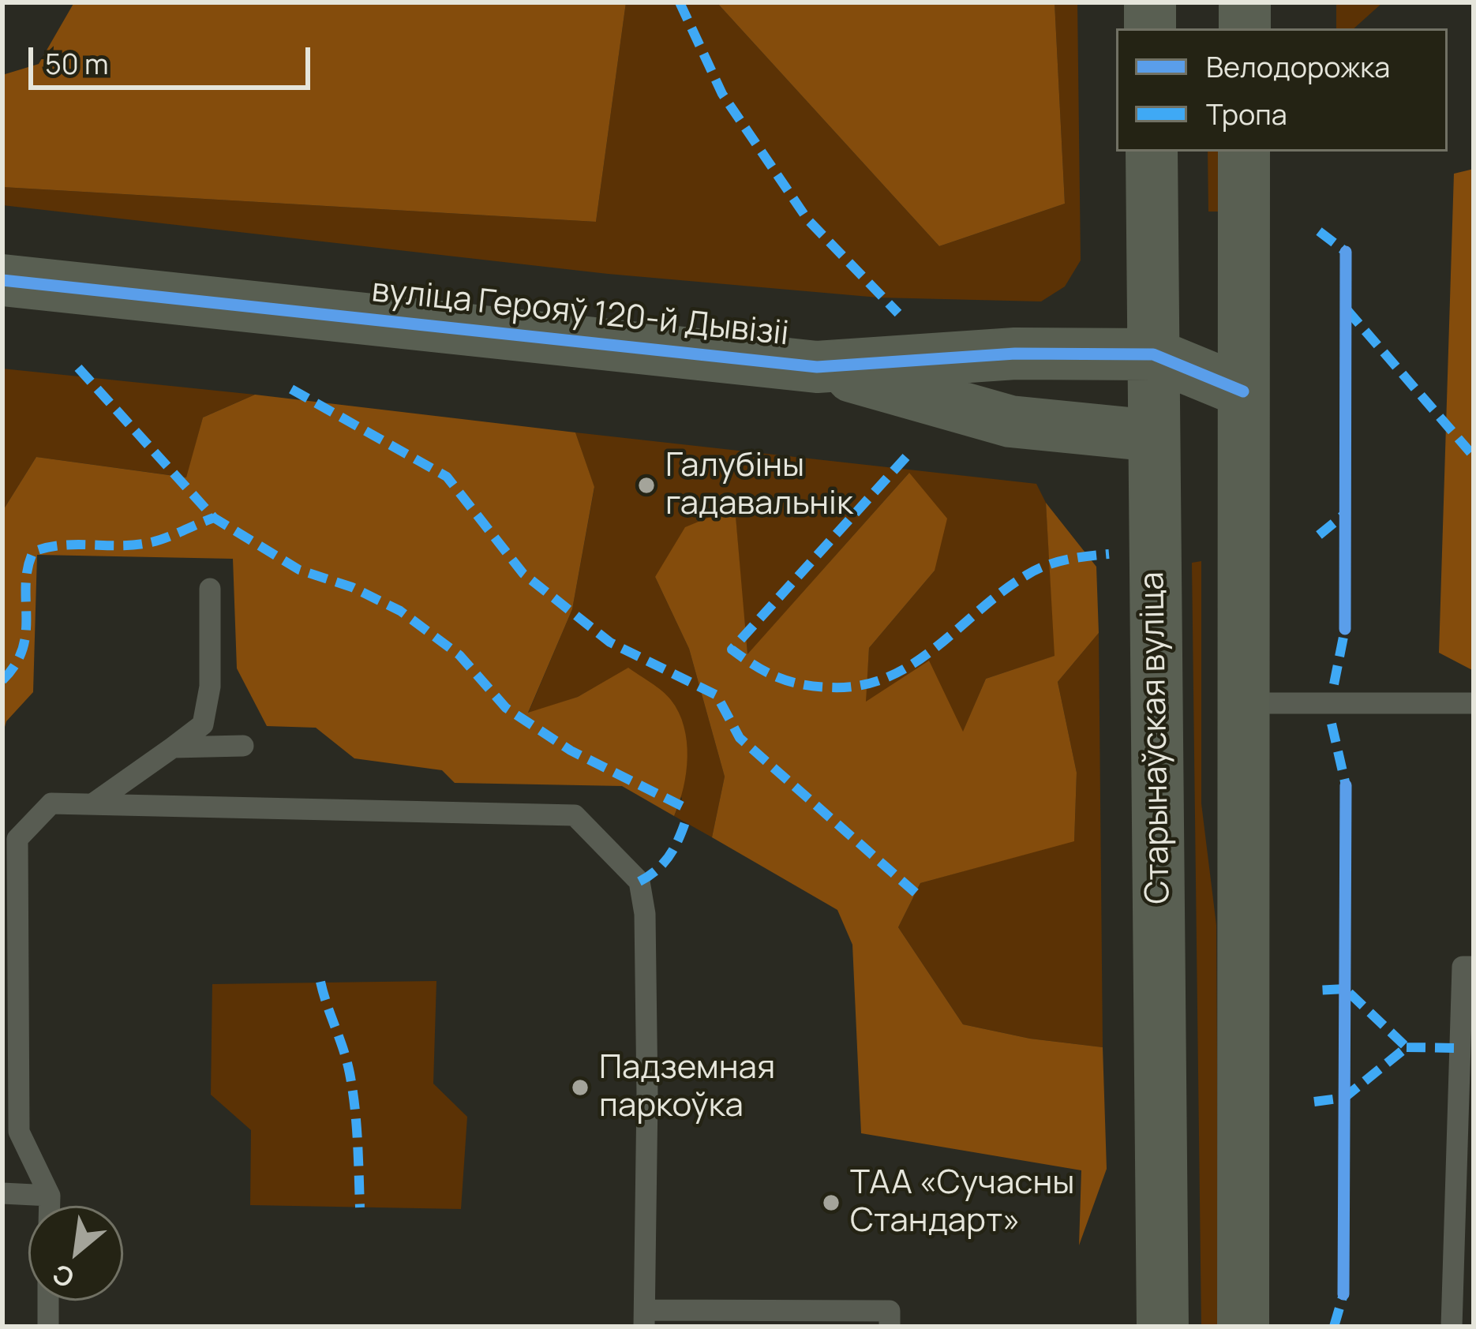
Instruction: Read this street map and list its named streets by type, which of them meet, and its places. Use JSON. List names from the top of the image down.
{
  "streets": {
    "main road": ["вуліца Герояў 120-й Дывізіі", "Старынаўская вуліца"]
  },
  "crossings": [
    ["вуліца Герояў 120-й Дывізіі", "Старынаўская вуліца"]
  ],
  "places": ["Галубіны гадавальнік", "Падземная паркоўка", "ТАА «Сучасны Стандарт»"],
  "legend": ["Велодорожка", "Тропа"],
  "scale_bar": "50 m",
  "north": "bottom left"
}
